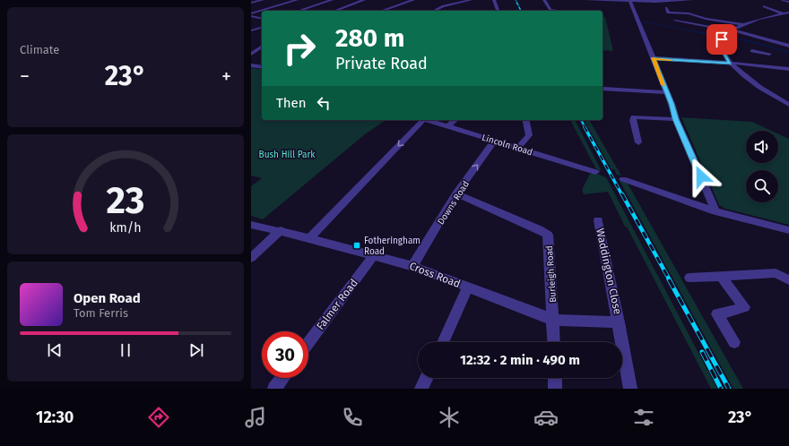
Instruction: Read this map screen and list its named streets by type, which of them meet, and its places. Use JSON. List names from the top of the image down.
{
  "streets": {
    "street": [
      "Lincoln Road",
      "Downs Road",
      "Waddington Close",
      "Burleigh Road",
      "Cross Road",
      "Falmer Road"
    ]
  },
  "crossings": [
    ["Lincoln Road", "Downs Road"],
    ["Downs Road", "Burleigh Road"],
    ["Downs Road", "Cross Road"],
    ["Waddington Close", "Burleigh Road"],
    ["Waddington Close", "Cross Road"],
    ["Burleigh Road", "Cross Road"],
    ["Cross Road", "Falmer Road"]
  ],
  "parks": ["Bush Hill Park"],
  "places": {
    "transit": ["Fotheringham Road"]
  },
  "page": {
    "tile": "Climate",
    "turn": ["280 m", "Private Road"],
    "heat": ["−", "23°", "+"],
    "then": "Then",
    "song": ["Open Road", "Tom Ferris"],
    "limit": "30",
    "trip": "12:32 · 2 min · 490 m",
    "tabs": ["12:30", "23°"],
    "gauge": ["23", "km/h"]
  }
}
